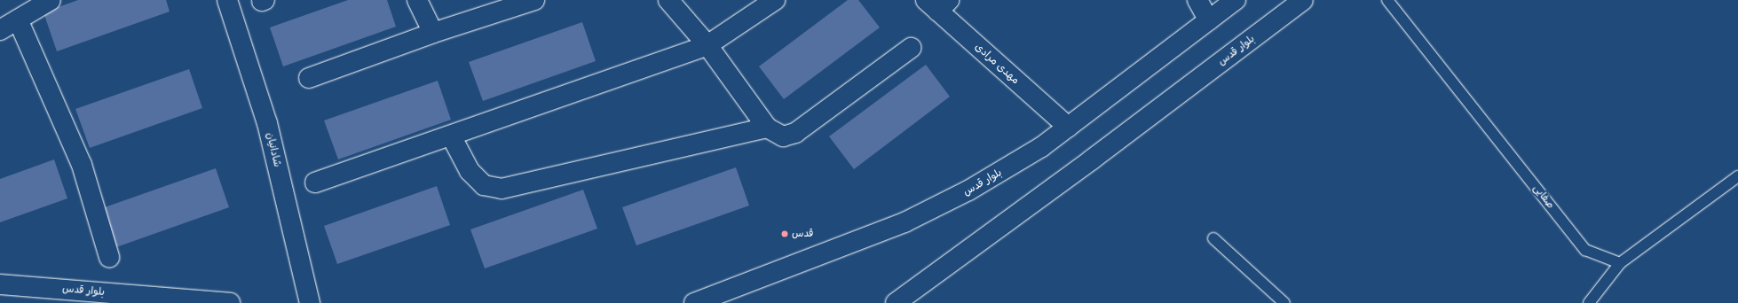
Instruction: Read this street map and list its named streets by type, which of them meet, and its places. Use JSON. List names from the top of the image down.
{
  "streets": {
    "street": ["بلوار قدس", "مهدی مرادی", "شادانیان"],
    "lane": ["صفایی"]
  },
  "crossings": [
    ["بلوار قدس", "مهدی مرادی"]
  ],
  "places": ["قدس"]
}
